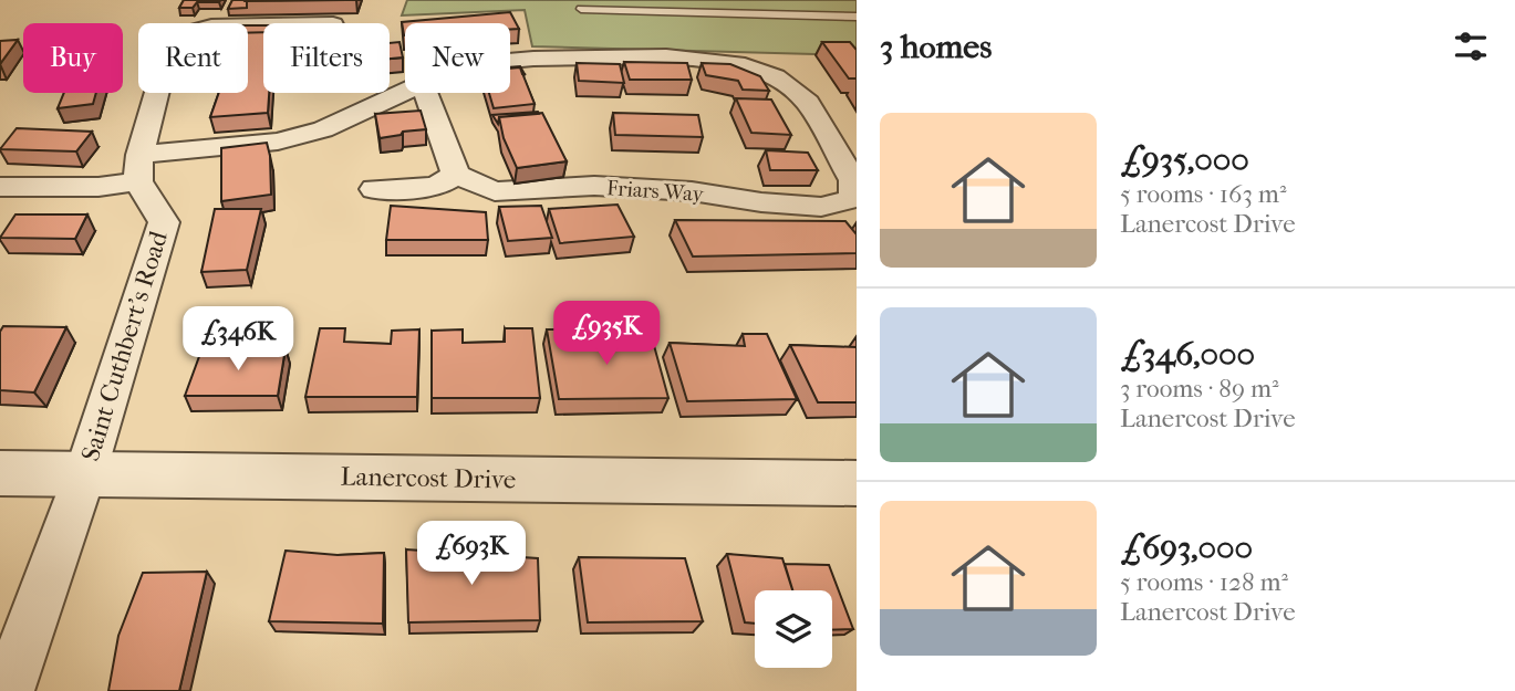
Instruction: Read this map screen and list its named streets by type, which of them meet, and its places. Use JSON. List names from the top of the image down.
{
  "streets": {
    "street": ["Friars Way", "Saint Cuthbert's Road", "Lanercost Drive"]
  },
  "crossings": [
    ["Saint Cuthbert's Road", "Lanercost Drive"]
  ],
  "page": {
    "heading": "3 homes",
    "chip": [
      "Buy",
      "Rent",
      "Filters",
      "New"
    ],
    "list": [
      {
        "name": "£935,000",
        "note": "5 rooms · 163 m² · Lanercost Drive"
      },
      {
        "name": "£346,000",
        "note": "3 rooms · 89 m² · Lanercost Drive"
      },
      {
        "name": "£693,000",
        "note": "5 rooms · 128 m² · Lanercost Drive"
      }
    ],
    "price": ["£935K", "£346K", "£693K"]
  }
}
